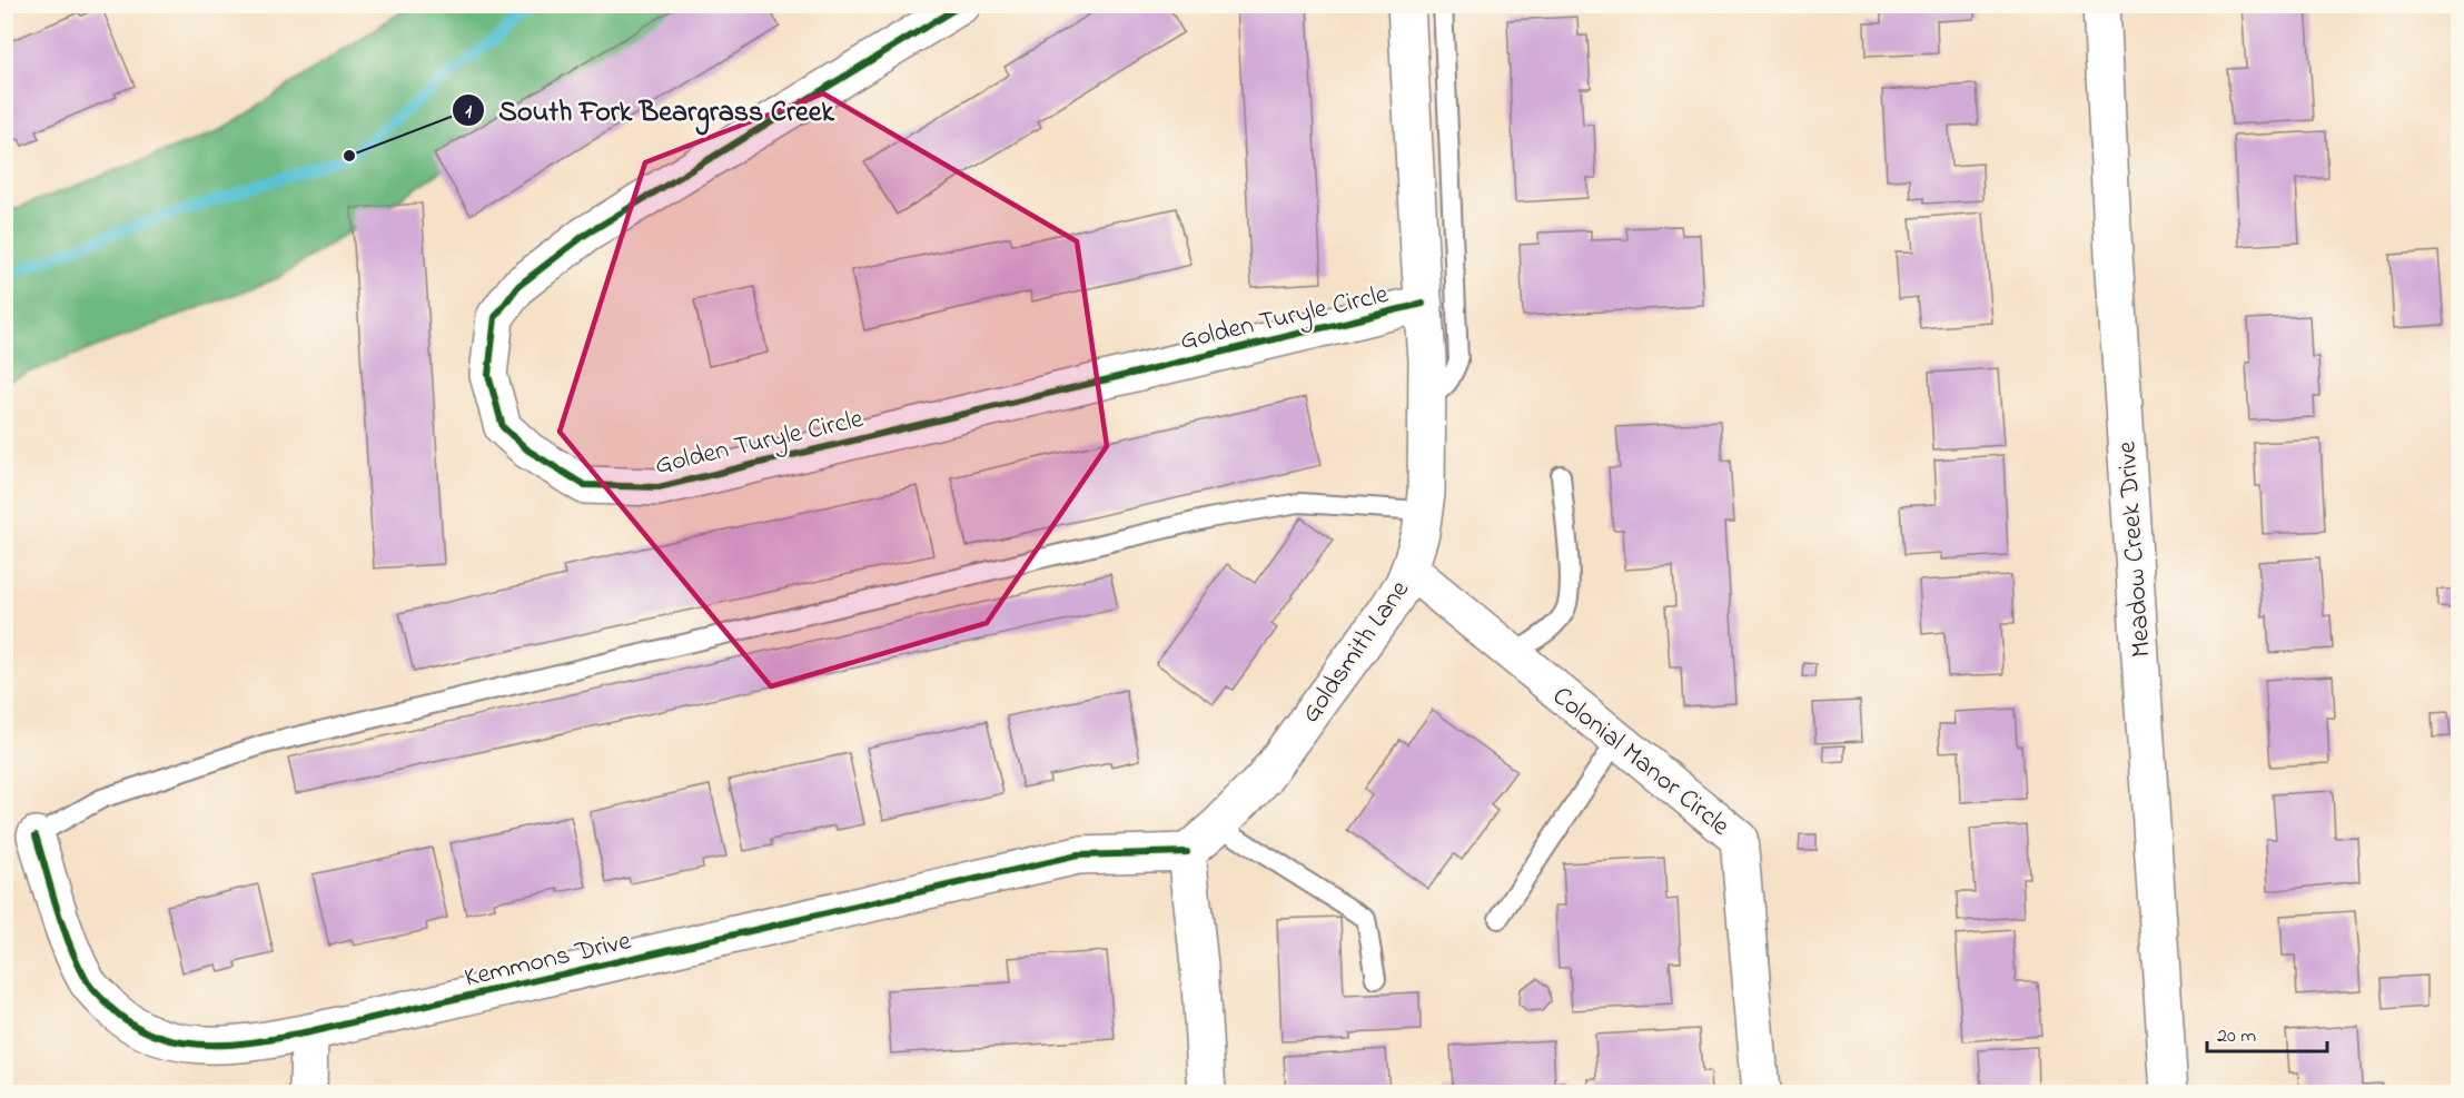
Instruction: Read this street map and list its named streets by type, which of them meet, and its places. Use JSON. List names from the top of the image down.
{
  "streets": {
    "street": [
      "Golden Turyle Circle",
      "Meadow Creek Drive",
      "Goldsmith Lane",
      "Colonial Manor Circle",
      "Kemmons Drive"
    ]
  },
  "crossings": [
    ["Golden Turyle Circle", "Goldsmith Lane"],
    ["Goldsmith Lane", "Colonial Manor Circle"],
    ["Goldsmith Lane", "Kemmons Drive"]
  ],
  "places": ["South Fork Beargrass Creek"],
  "scale_bar": "20 m"
}
